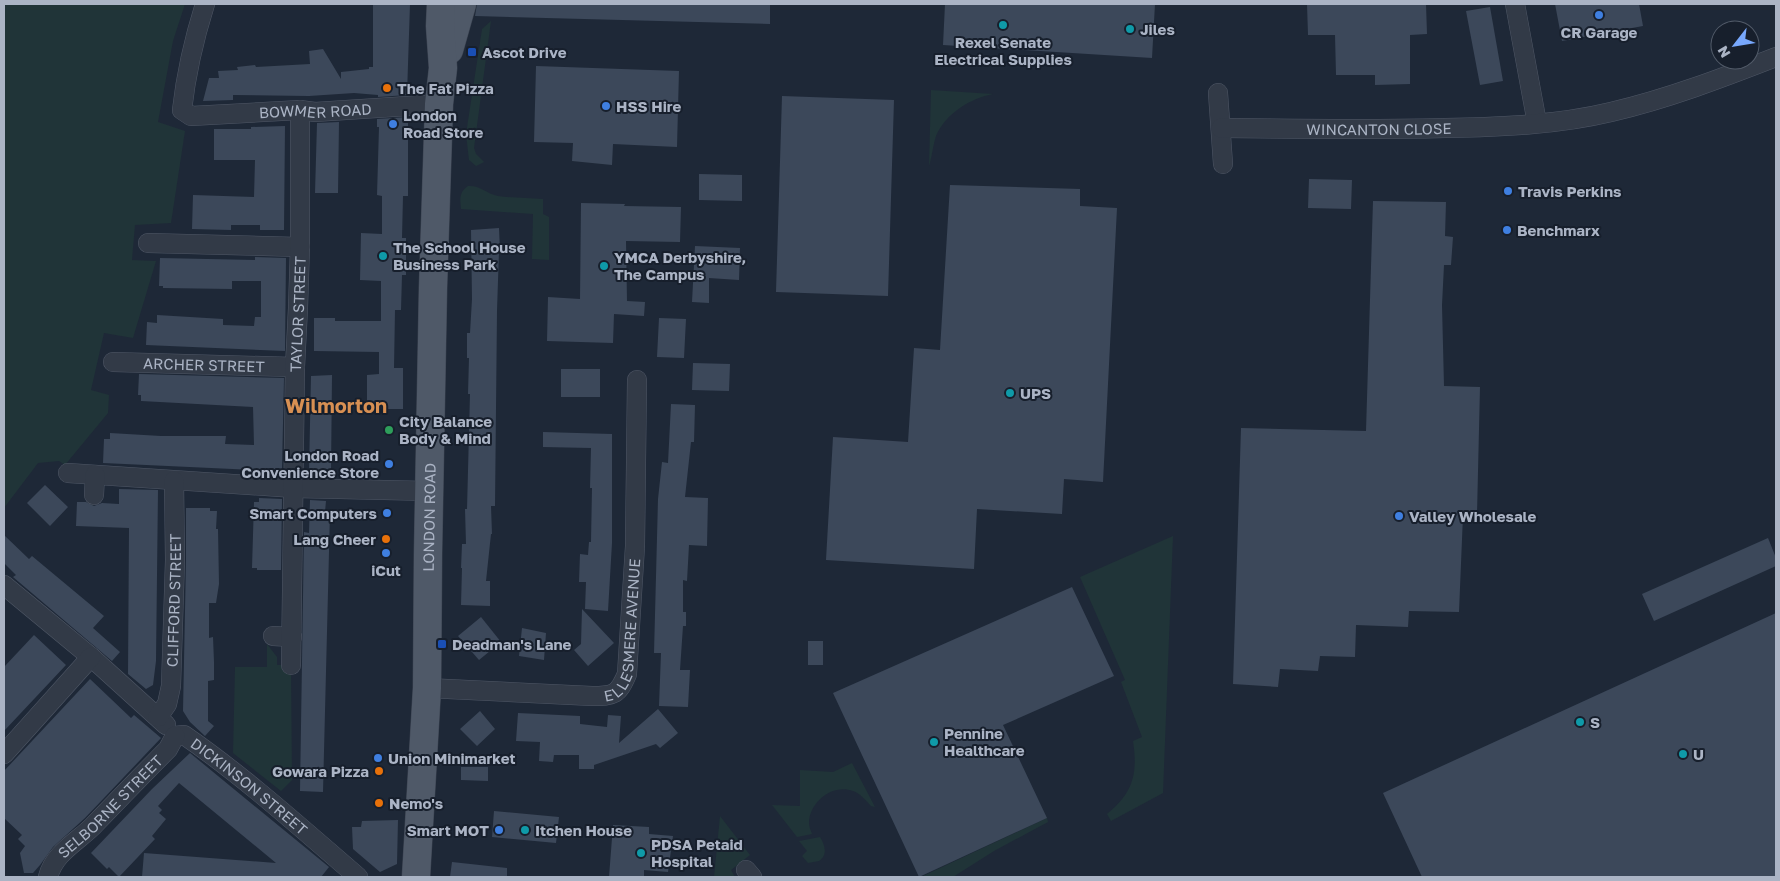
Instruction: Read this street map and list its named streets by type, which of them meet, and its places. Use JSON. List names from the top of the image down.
{
  "streets": {
    "main road": ["LONDON ROAD"],
    "street": [
      "BOWMER ROAD",
      "WINCANTON CLOSE",
      "TAYLOR STREET",
      "ARCHER STREET",
      "CLIFFORD STREET",
      "ELLESMERE AVENUE",
      "DICKINSON STREET",
      "SELBORNE STREET"
    ]
  },
  "crossings": [
    ["BOWMER ROAD", "TAYLOR STREET"],
    ["BOWMER ROAD", "LONDON ROAD"],
    ["TAYLOR STREET", "ARCHER STREET"],
    ["LONDON ROAD", "ELLESMERE AVENUE"],
    ["CLIFFORD STREET", "DICKINSON STREET"],
    ["DICKINSON STREET", "SELBORNE STREET"]
  ],
  "districts": ["Wilmorton"],
  "places": {
    "other": [
      "CR Garage",
      "Rexel Senate Electrical Supplies",
      "Jiles",
      "The Fat Pizza",
      "HSS Hire",
      "London Road Store",
      "Travis Perkins",
      "Benchmarx",
      "The School House Business Park",
      "YMCA Derbyshire, The Campus",
      "UPS",
      "City Balance Body & Mind",
      "London Road Convenience Store",
      "Smart Computers",
      "Valley Wholesale",
      "Lang Cheer",
      "iCut",
      "S",
      "Pennine Healthcare",
      "U",
      "Union Minimarket",
      "Gowara Pizza",
      "Nemo's",
      "Smart MOT",
      "Itchen House",
      "PDSA Petaid Hospital"
    ],
    "transit": ["Ascot Drive", "Deadman's Lane"]
  },
  "north": "bottom left"
}
